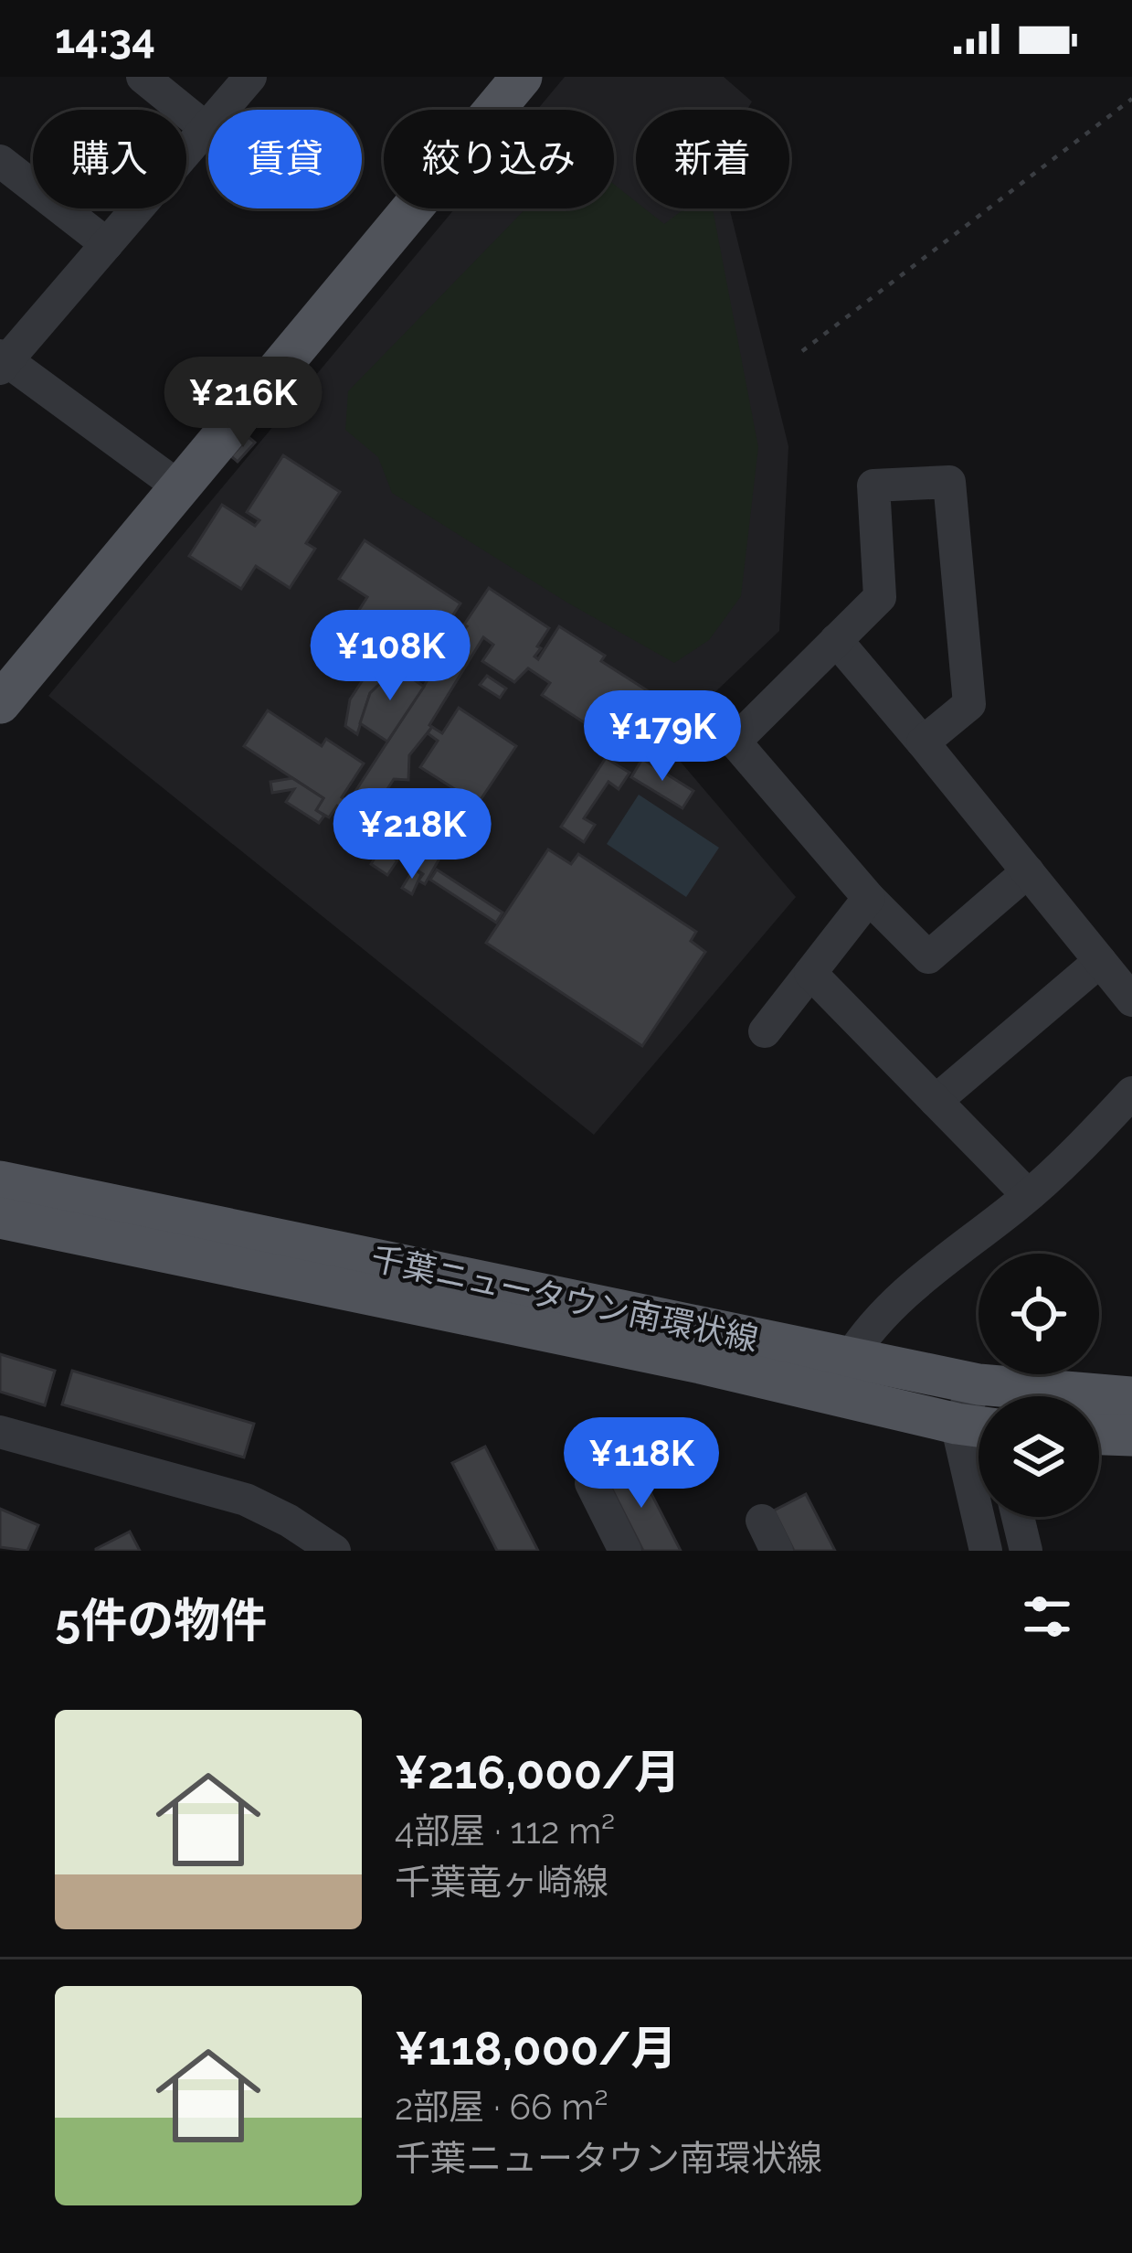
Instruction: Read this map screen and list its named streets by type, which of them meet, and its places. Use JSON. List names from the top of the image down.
{
  "streets": {
    "main road": ["千葉ニュータウン南環状線"]
  },
  "page": {
    "status": "14:34",
    "chip": [
      "購入",
      "賃貸",
      "絞り込み",
      "新着"
    ],
    "price": [
      "¥216K",
      "¥108K",
      "¥179K",
      "¥218K",
      "¥118K"
    ],
    "heading": "5件の物件",
    "list": [
      {
        "name": "¥216,000/月",
        "note": "4部屋 · 112 m² · 千葉竜ヶ崎線"
      },
      {
        "name": "¥118,000/月",
        "note": "2部屋 · 66 m² · 千葉ニュータウン南環状線"
      }
    ]
  }
}
